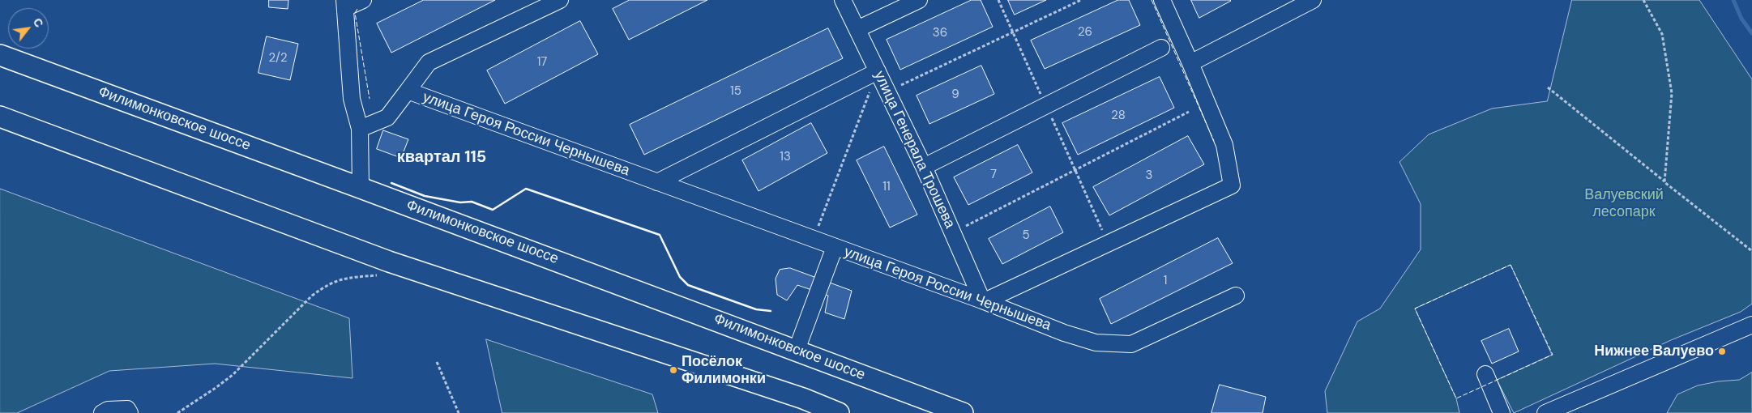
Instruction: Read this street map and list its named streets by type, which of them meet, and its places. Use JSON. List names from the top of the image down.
{
  "streets": {
    "main road": ["Филимонковское шоссе"],
    "street": ["улица Героя России Чернышева", "улица Генерала Трошева"]
  },
  "crossings": [
    ["улица Героя России Чернышева", "улица Генерала Трошева"]
  ],
  "districts": ["квартал 115"],
  "parks": ["Валуевский лесопарк"],
  "places": ["Нижнее Валуево", "Посёлок Филимонки"],
  "house_numbers": [
    "26",
    "36",
    "2/2",
    "17",
    "15",
    "9",
    "28",
    "13",
    "7",
    "3",
    "11",
    "5",
    "1"
  ],
  "north": "top right"
}
